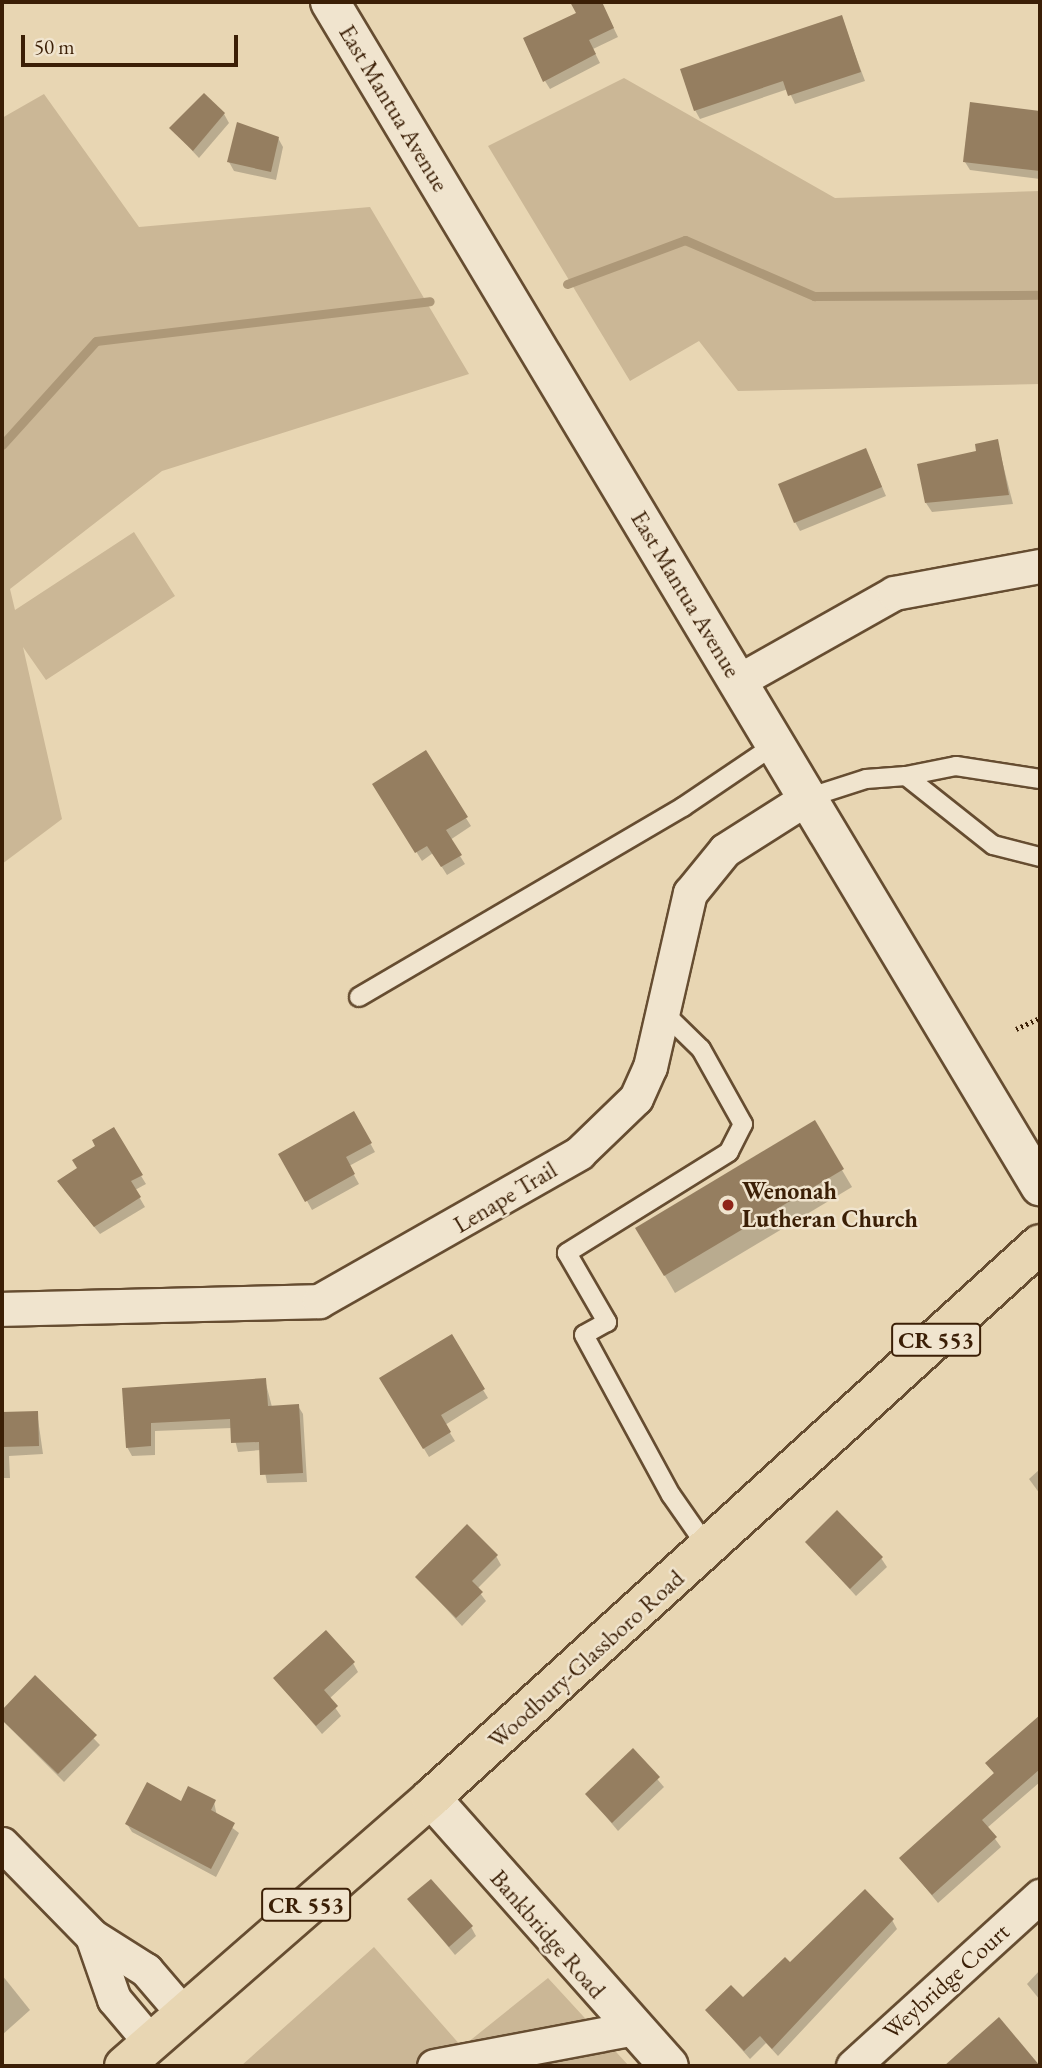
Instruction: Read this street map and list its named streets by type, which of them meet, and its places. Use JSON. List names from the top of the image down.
{
  "streets": {
    "main road": ["CR 553", "Woodbury-Glassboro Road"],
    "street": [
      "East Mantua Avenue",
      "Lenape Trail",
      "Bankbridge Road",
      "Weybridge Court"
    ]
  },
  "crossings": [
    ["East Mantua Avenue", "Lenape Trail"],
    ["Woodbury-Glassboro Road", "Bankbridge Road"]
  ],
  "places": ["Wenonah Lutheran Church"],
  "scale_bar": "50 m"
}
